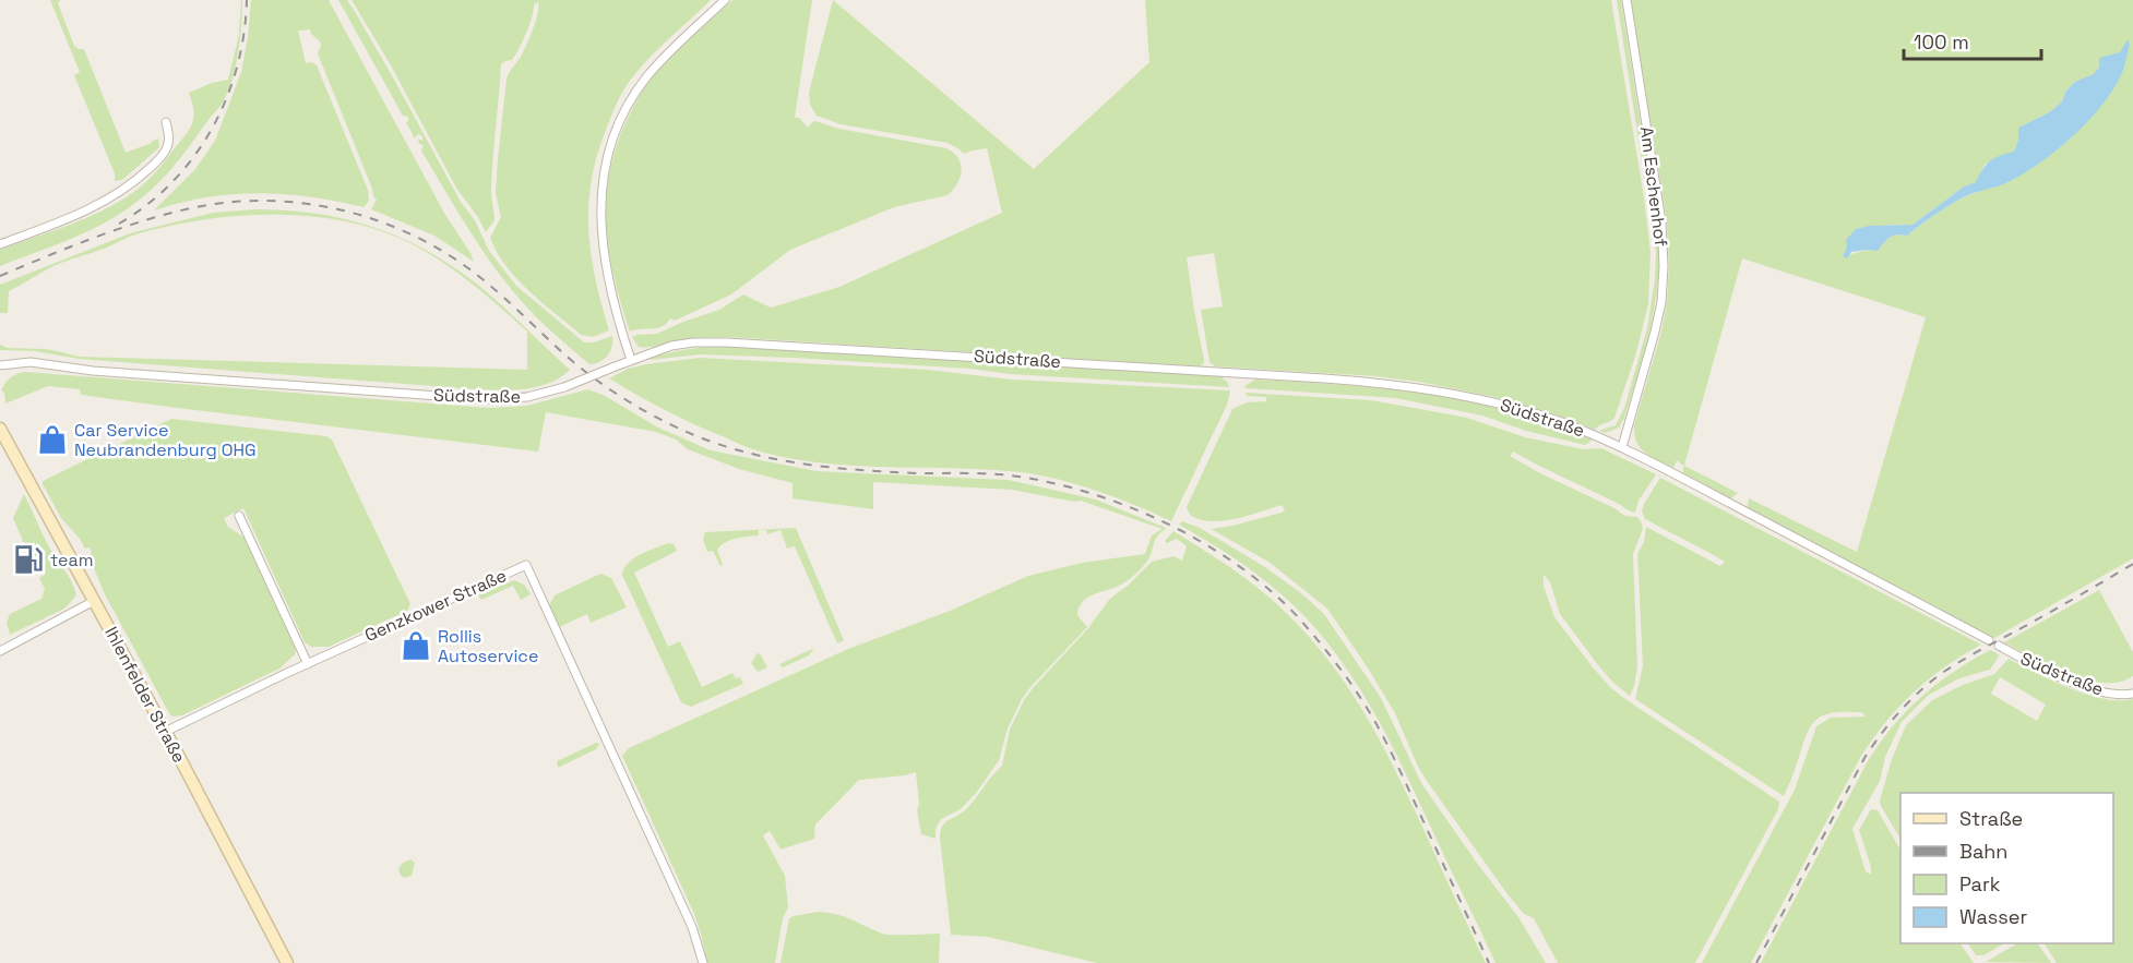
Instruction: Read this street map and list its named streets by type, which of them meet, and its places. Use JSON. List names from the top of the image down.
{
  "streets": {
    "main road": ["Ihlenfelder Straße"],
    "street": ["Am Eschenhof", "Südstraße", "Genzkower Straße"]
  },
  "crossings": [
    ["Am Eschenhof", "Südstraße"],
    ["Genzkower Straße", "Ihlenfelder Straße"]
  ],
  "places": {
    "shop": ["Car Service Neubrandenburg OHG", "Rollis Autoservice"],
    "fuel station": ["team"]
  },
  "legend": [
    "Straße",
    "Bahn",
    "Park",
    "Wasser"
  ],
  "scale_bar": "100 m"
}
